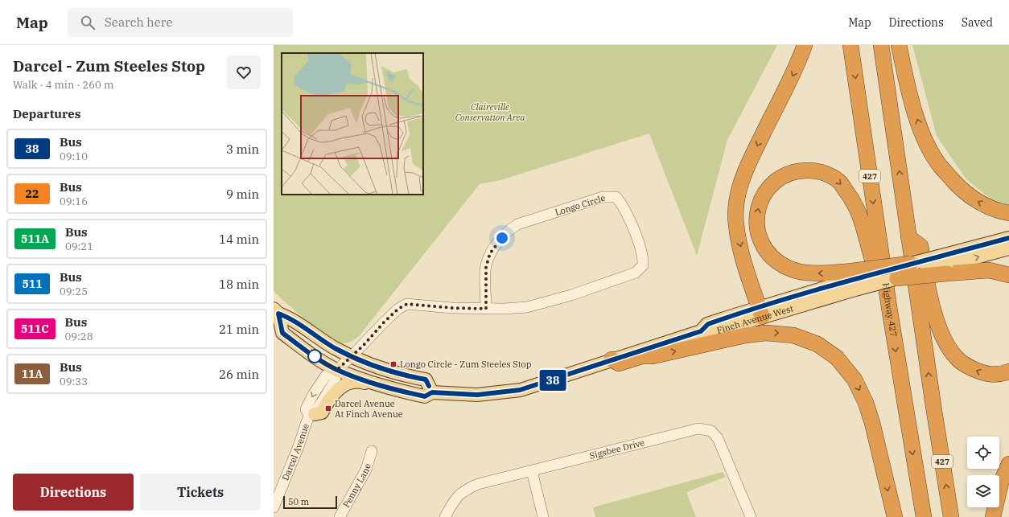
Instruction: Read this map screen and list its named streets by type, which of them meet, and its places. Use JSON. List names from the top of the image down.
{
  "streets": {
    "highway": ["427", "Highway 427"],
    "main road": ["Finch Avenue West"],
    "street": [
      "Longo Circle",
      "Sigsbee Drive",
      "Darcel Avenue",
      "Penny Lane"
    ]
  },
  "crossings": [
    ["Longo Circle", "Darcel Avenue"]
  ],
  "parks": ["Claireville Conservation Area"],
  "places": {
    "transit": ["Longo Circle - Zum Steeles Stop", "Darcel Avenue At Finch Avenue"]
  },
  "lines": ["bus line 38"],
  "scale_bar": "50 m",
  "page": {
    "header": "Map",
    "search": "Search here",
    "nav": ["Map", "Directions", "Saved"],
    "heading": [
      ["Darcel - Zum Steeles Stop", "Walk · 4 min · 260 m"],
      "Departures"
    ],
    "on_map": "38",
    "list": [
      {
        "mark": "38",
        "name": "Bus",
        "note": "09:10",
        "value": "3 min"
      },
      {
        "mark": "22",
        "name": "Bus",
        "note": "09:16",
        "value": "9 min"
      },
      {
        "mark": "511A",
        "name": "Bus",
        "note": "09:21",
        "value": "14 min"
      },
      {
        "mark": "511",
        "name": "Bus",
        "note": "09:25",
        "value": "18 min"
      },
      {
        "mark": "511C",
        "name": "Bus",
        "note": "09:28",
        "value": "21 min"
      },
      {
        "mark": "11A",
        "name": "Bus",
        "note": "09:33",
        "value": "26 min"
      }
    ],
    "buttons": ["Directions", "Tickets"],
    "scale": "50 m"
  }
}
